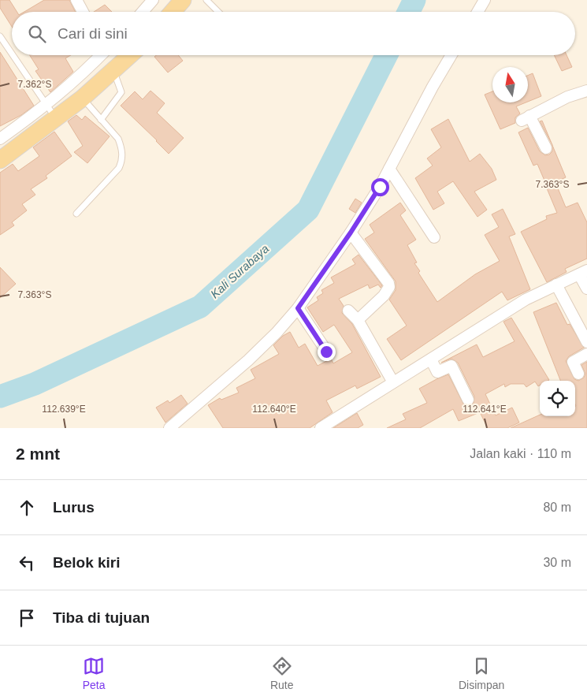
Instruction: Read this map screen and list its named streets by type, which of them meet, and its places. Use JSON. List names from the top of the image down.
{
  "water": ["Kali Surabaya"],
  "north": "top",
  "page": {
    "search": "Cari di sini",
    "heading": ["2 mnt", "Jalan kaki · 110 m"],
    "list": [
      ["Lurus", "80 m"],
      ["Belok kiri", "30 m"],
      "Tiba di tujuan"
    ],
    "nav": ["Peta", "Rute", "Disimpan"]
  },
  "coordinates": [
    "7.362°S",
    "7.363°S",
    "112.639°E",
    "112.640°E",
    "112.641°E"
  ]
}
